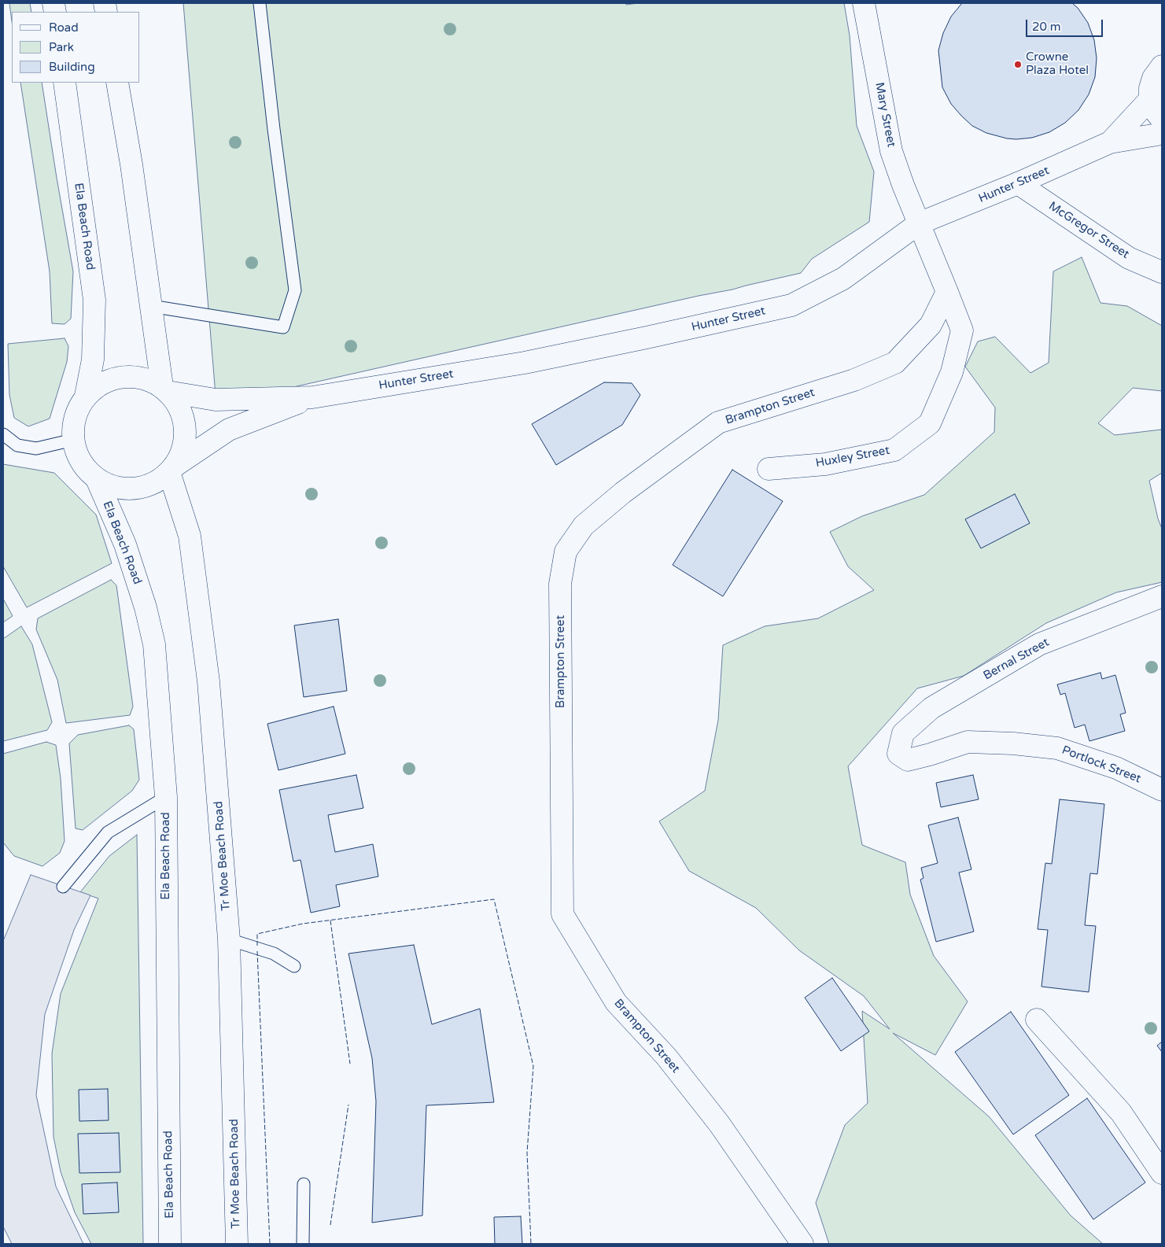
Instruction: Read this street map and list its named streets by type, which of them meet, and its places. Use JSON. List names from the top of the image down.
{
  "streets": {
    "main road": [
      "Mary Street",
      "Hunter Street",
      "Ela Beach Road",
      "McGregor Street",
      "Brampton Street",
      "Huxley Street",
      "Bernal Street",
      "Portlock Street",
      "Tr Moe Beach Road"
    ]
  },
  "crossings": [
    ["Mary Street", "Hunter Street"],
    ["Hunter Street", "Ela Beach Road"],
    ["Hunter Street", "McGregor Street"],
    ["Hunter Street", "Tr Moe Beach Road"],
    ["Ela Beach Road", "Tr Moe Beach Road"],
    ["Brampton Street", "Huxley Street"],
    ["Bernal Street", "Portlock Street"]
  ],
  "places": ["Crowne Plaza Hotel"],
  "legend": ["Road", "Park", "Building"],
  "scale_bar": "20 m"
}
